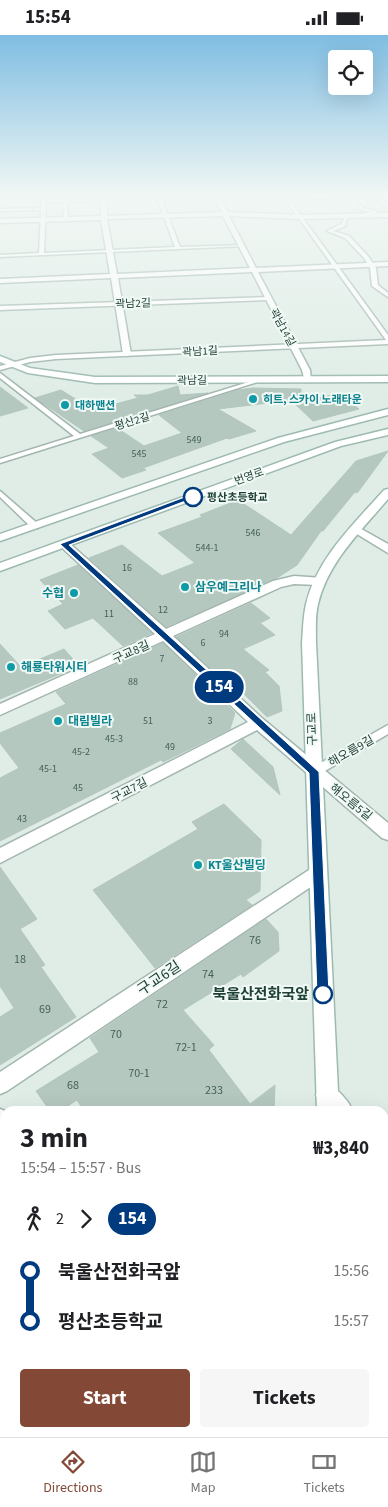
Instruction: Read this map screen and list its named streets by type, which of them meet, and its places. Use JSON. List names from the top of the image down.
{
  "streets": {
    "street": [
      "곽남14길",
      "곽남길",
      "번영로",
      "구교8길",
      "구교로",
      "구교7길",
      "해오름5길",
      "구교6길"
    ],
    "lane": [
      "곽남2길",
      "곽남1길",
      "평산2길",
      "해오름9길"
    ]
  },
  "crossings": [
    ["곽남2길", "곽남14길"],
    ["곽남14길", "곽남1길"],
    ["곽남14길", "곽남길"],
    ["곽남1길", "곽남길"],
    ["곽남길", "평산2길"],
    ["번영로", "해오름5길"],
    ["구교8길", "구교로"],
    ["구교8길", "해오름5길"],
    ["구교로", "해오름9길"],
    ["구교로", "해오름5길"],
    ["구교로", "구교6길"],
    ["해오름9길", "해오름5길"],
    ["구교7길", "해오름5길"]
  ],
  "places": [
    "히트, 스카이 노래타운",
    "대하맨션",
    "평산초등학교",
    "삼우예그리나",
    "수협",
    "해룡타워시티",
    "대림빌라",
    "KT울산빌딩",
    "북울산전화국앞"
  ],
  "lines": ["bus line 154"],
  "house_numbers": [
    "549",
    "545",
    "546",
    "544-1",
    "16",
    "12",
    "11",
    "94",
    "6",
    "7",
    "88",
    "51",
    "3",
    "45-3",
    "49",
    "45-2",
    "45-1",
    "45",
    "43",
    "76",
    "18",
    "74",
    "72",
    "69",
    "70",
    "72-1",
    "70-1",
    "68",
    "233"
  ],
  "page": {
    "status": "15:54",
    "on_map": "154",
    "heading": ["3 min", "15:54 – 15:57 · Bus", "₩3,840"],
    "legs": ["2", "154"],
    "list": [
      {
        "name": "북울산전화국앞",
        "value": "15:56"
      },
      {
        "name": "평산초등학교",
        "value": "15:57"
      }
    ],
    "buttons": ["Start", "Tickets"],
    "tabs": ["Directions", "Map", "Tickets"]
  }
}
